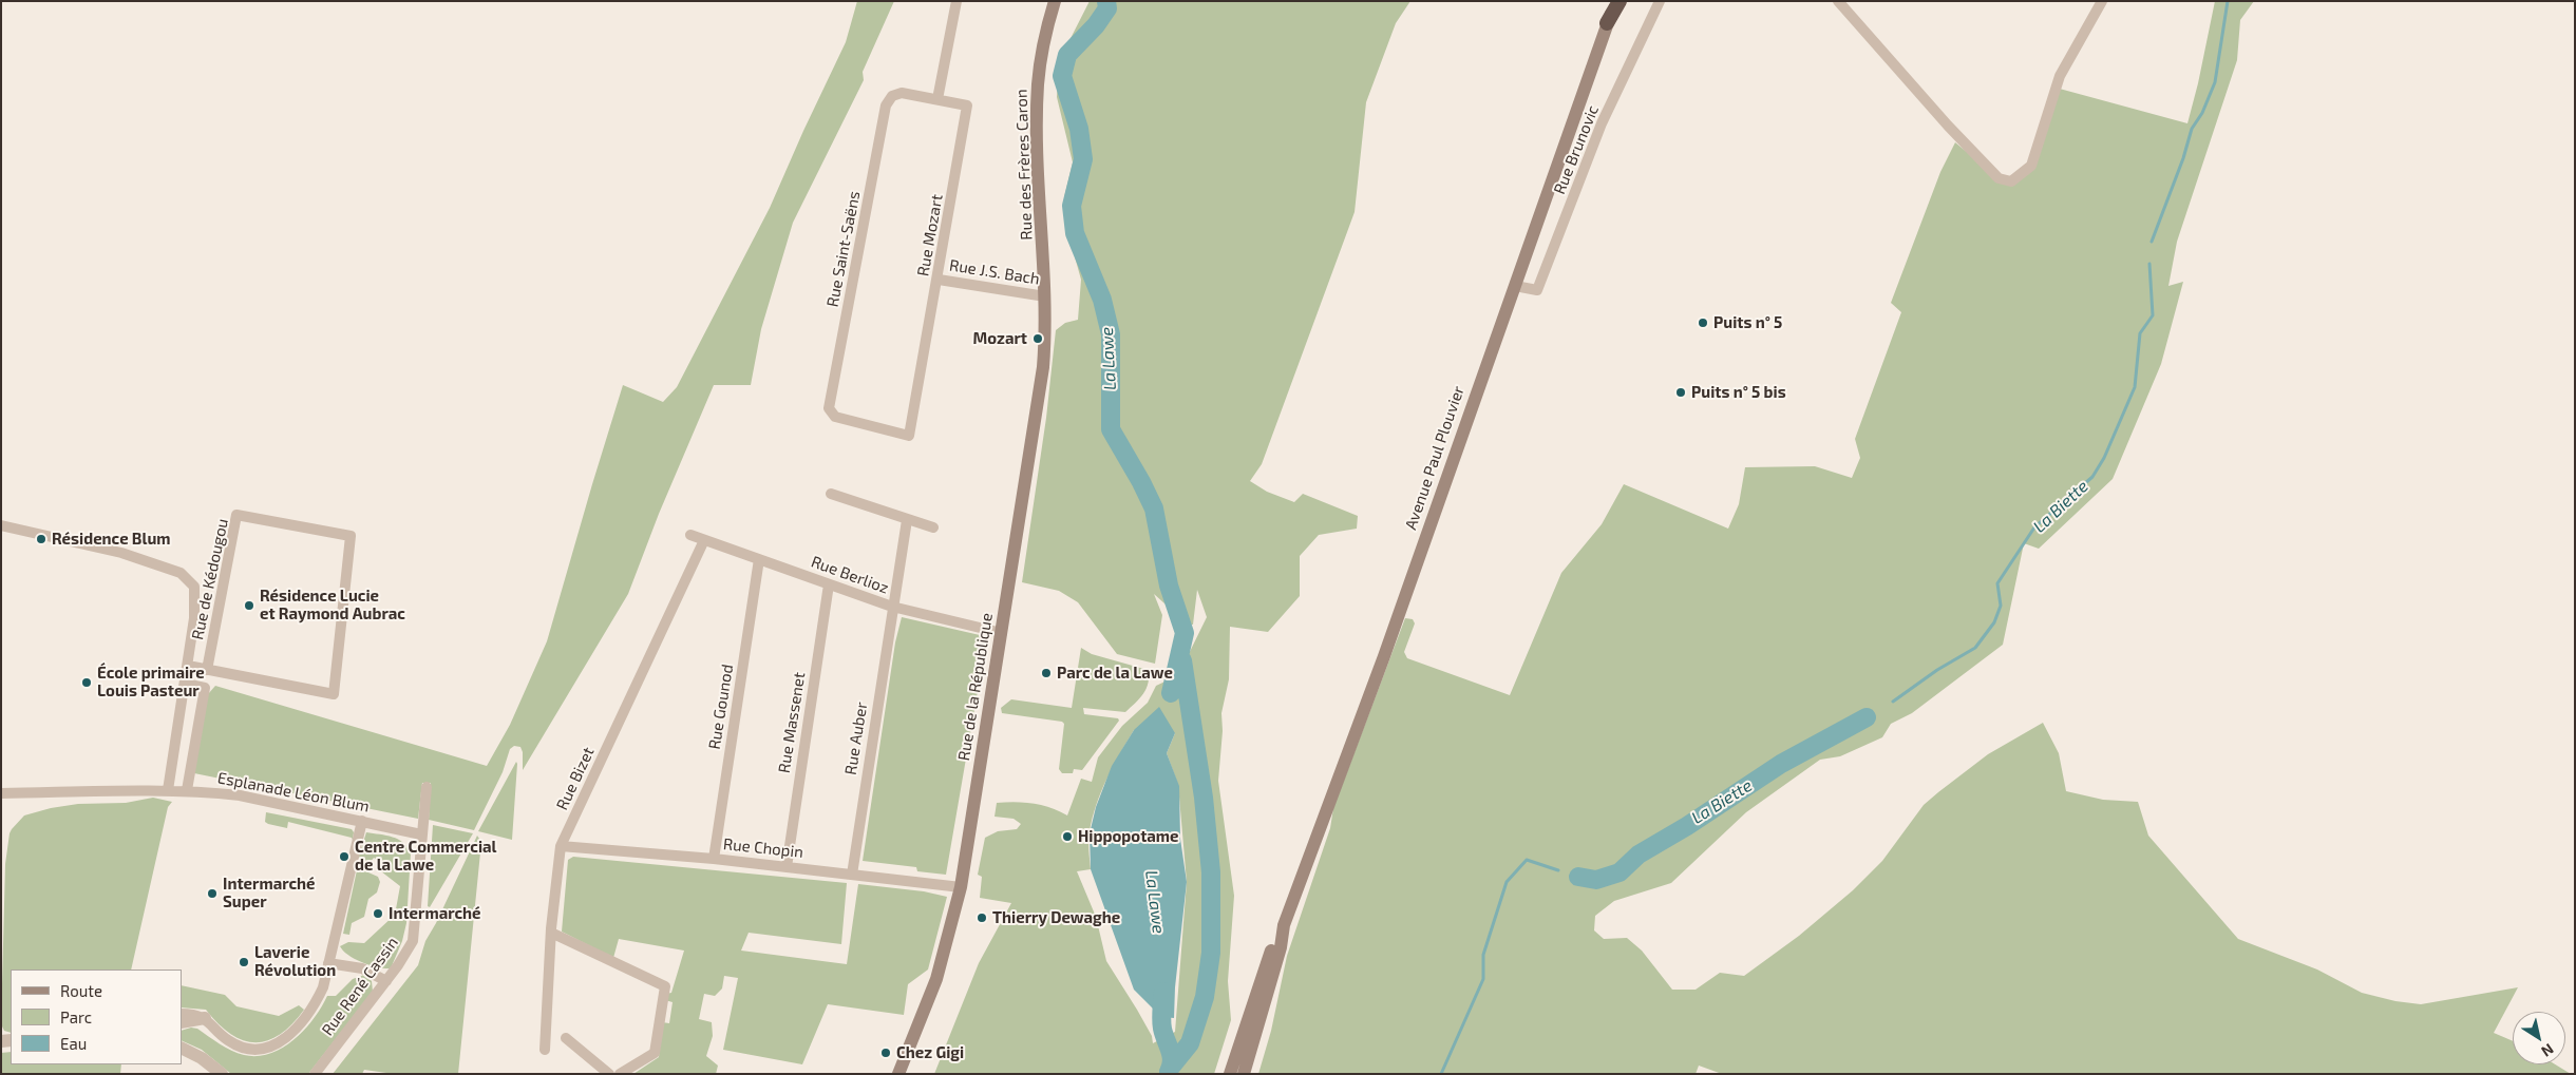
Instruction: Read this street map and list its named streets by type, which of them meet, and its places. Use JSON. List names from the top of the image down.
{
  "streets": {
    "main road": ["Rue des Frères Caron", "Avenue Paul Plouvier", "Rue de la République"],
    "street": [
      "Rue Brunovic",
      "Rue Mozart",
      "Rue Saint-Saëns",
      "Rue J.S. Bach",
      "Rue Berlioz",
      "Rue de Kédougou",
      "Rue Gounod",
      "Rue Massenet",
      "Rue Auber",
      "Rue Bizet",
      "Esplanade Léon Blum",
      "Rue Chopin",
      "Rue René Cassin"
    ]
  },
  "crossings": [
    ["Rue Brunovic", "Avenue Paul Plouvier"],
    ["Rue des Frères Caron", "Rue J.S. Bach"],
    ["Rue des Frères Caron", "Rue de la République"],
    ["Rue Mozart", "Rue Saint-Saëns"],
    ["Rue Mozart", "Rue J.S. Bach"],
    ["Rue J.S. Bach", "Rue de la République"],
    ["Rue Berlioz", "Rue de la République"],
    ["Rue Berlioz", "Rue Gounod"],
    ["Rue Berlioz", "Rue Massenet"],
    ["Rue Berlioz", "Rue Auber"],
    ["Rue Berlioz", "Rue Bizet"],
    ["Rue de la République", "Rue Chopin"],
    ["Rue Gounod", "Rue Chopin"],
    ["Rue Massenet", "Rue Chopin"],
    ["Rue Auber", "Rue Chopin"],
    ["Rue Bizet", "Rue Chopin"],
    ["Esplanade Léon Blum", "Rue René Cassin"]
  ],
  "water": ["La Lawe", "La Biette"],
  "places": [
    "Puits n° 5",
    "Mozart",
    "Puits n° 5 bis",
    "Résidence Blum",
    "Résidence Lucie et Raymond Aubrac",
    "Parc de la Lawe",
    "École primaire Louis Pasteur",
    "Hippopotame",
    "Centre Commercial de la Lawe",
    "Intermarché Super",
    "Intermarché",
    "Thierry Dewaghe",
    "Laverie Révolution",
    "Chez Gigi"
  ],
  "legend": ["Route", "Parc", "Eau"],
  "north": "bottom right"
}
